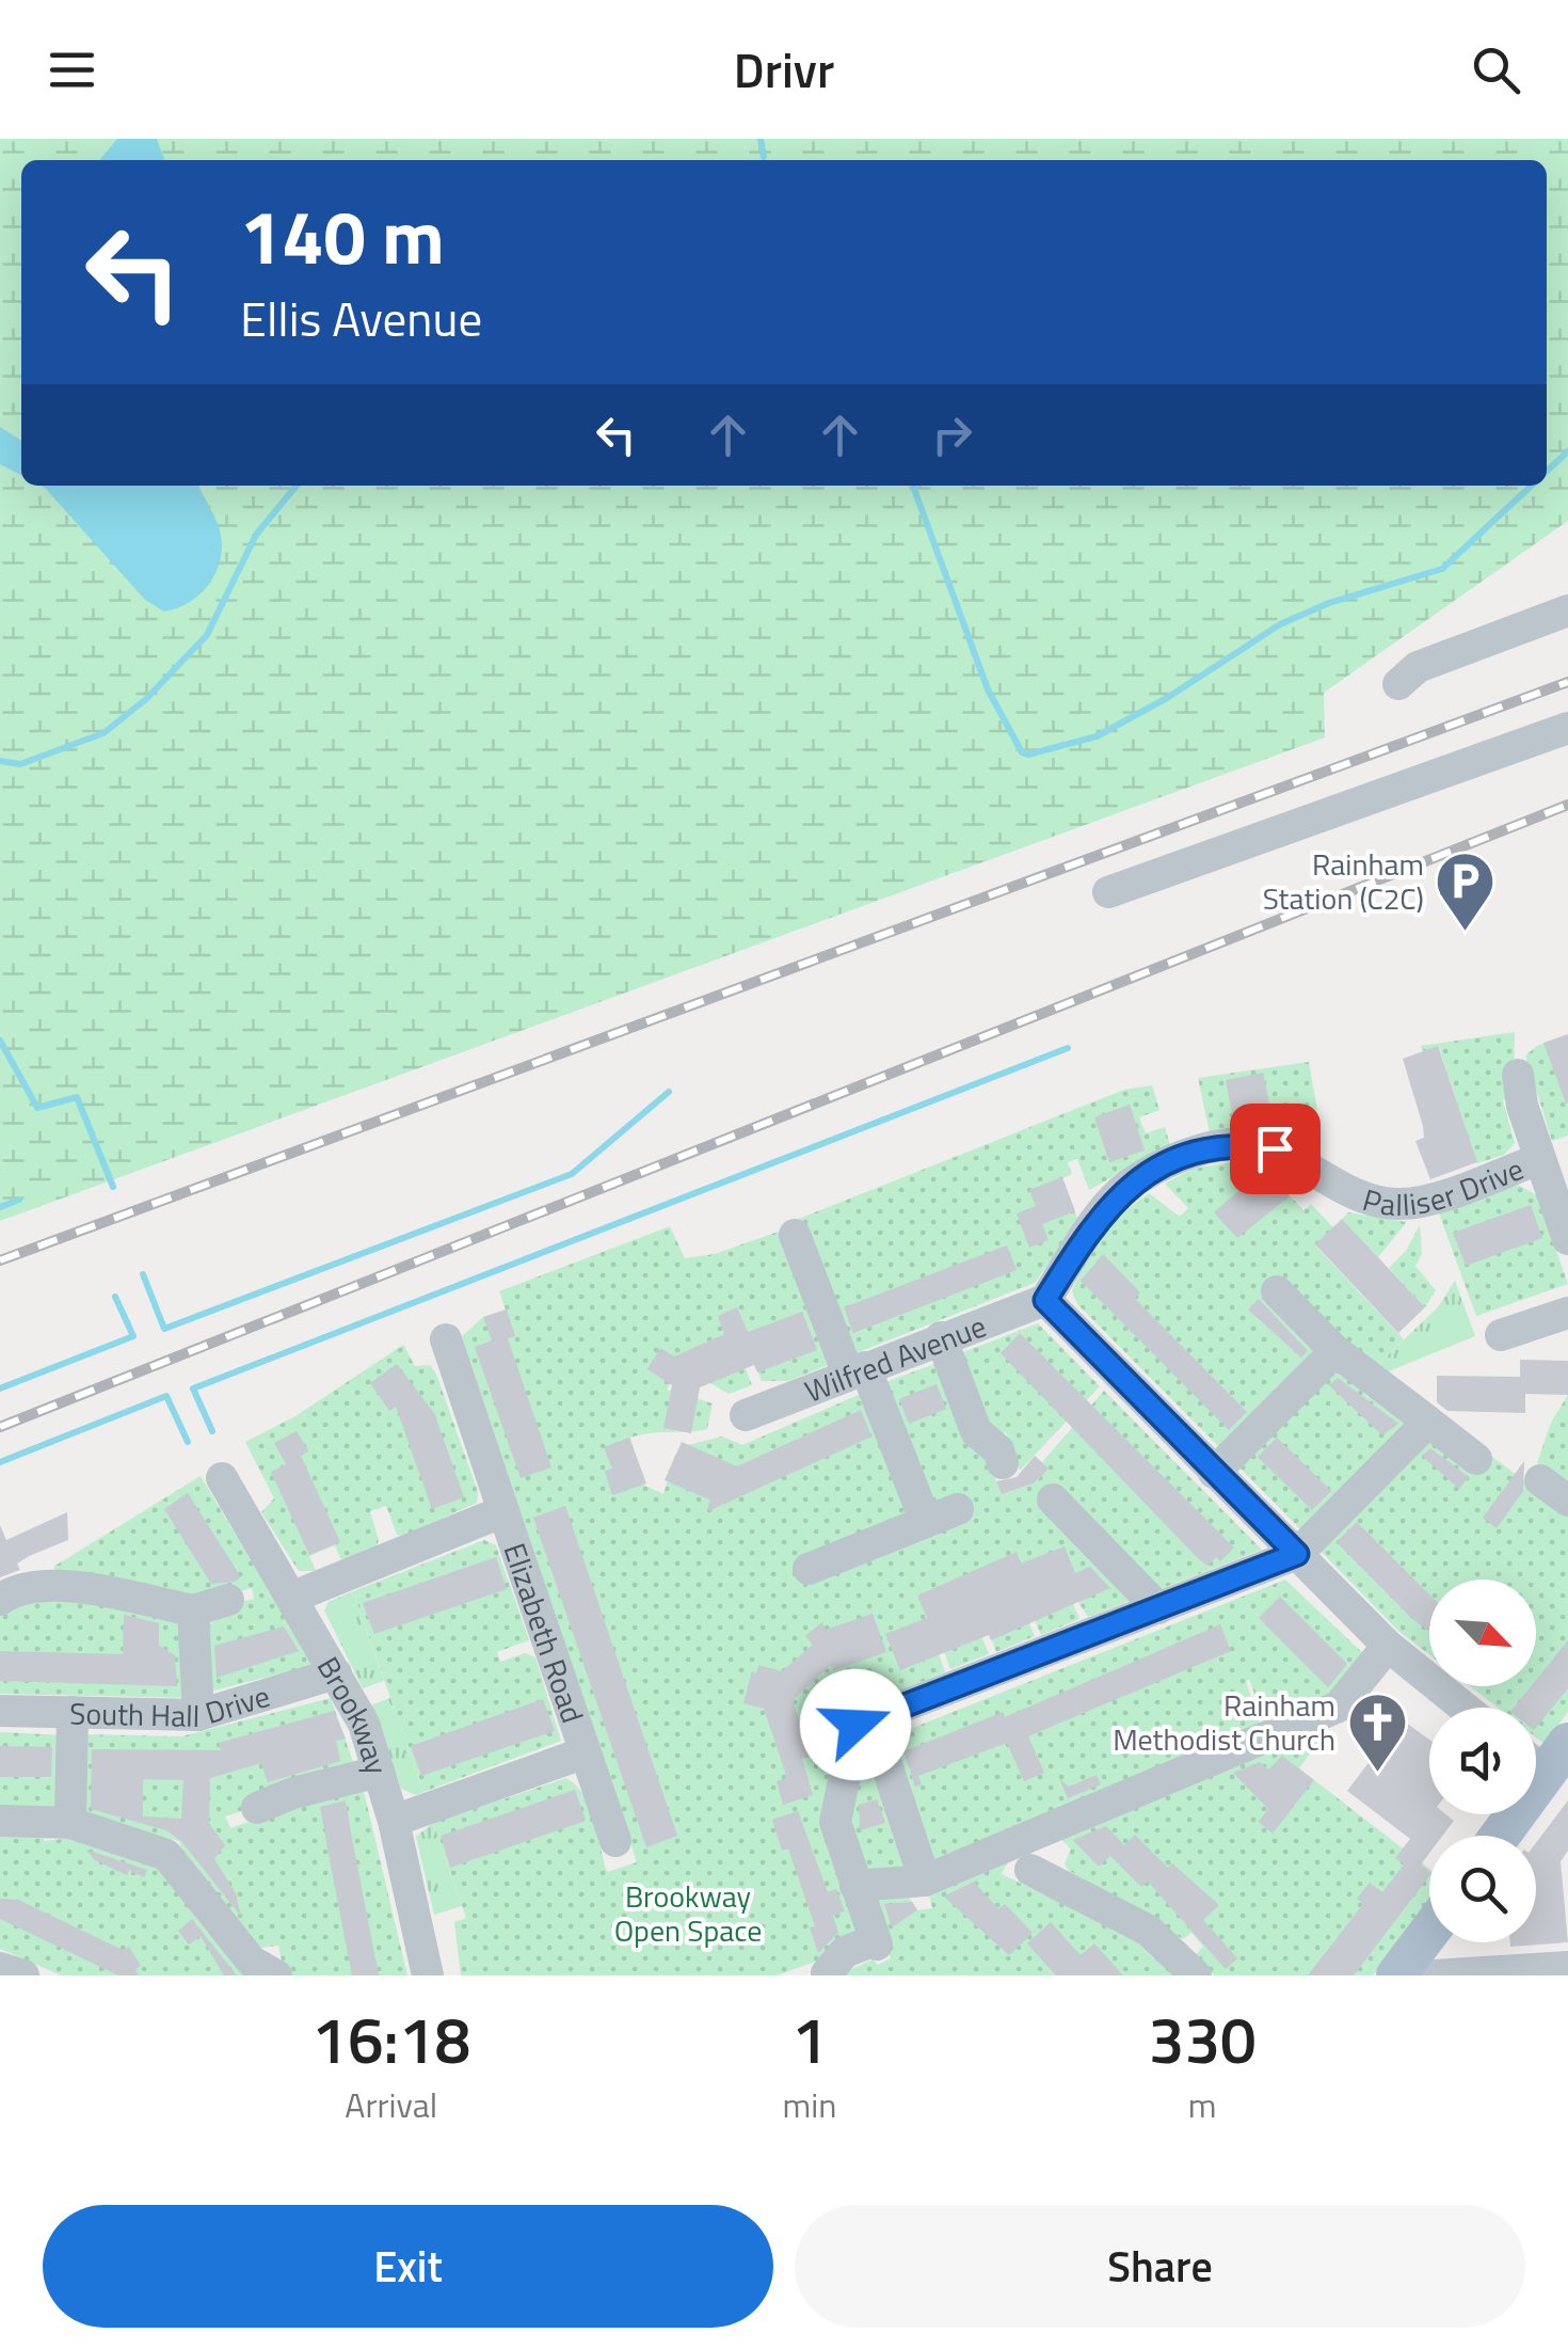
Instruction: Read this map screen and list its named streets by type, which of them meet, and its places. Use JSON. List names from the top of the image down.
{
  "streets": {
    "street": [
      "Palliser Drive",
      "Wilfred Avenue",
      "Elizabeth Road",
      "South Hall Drive",
      "Brookway"
    ]
  },
  "crossings": [
    ["Palliser Drive", "Wilfred Avenue"],
    ["Elizabeth Road", "Brookway"],
    ["South Hall Drive", "Brookway"]
  ],
  "parks": ["Brookway Open Space"],
  "places": {
    "parking": ["Rainham Station (C2C)"],
    "church": ["Rainham Methodist Church"]
  },
  "north": "bottom right",
  "page": {
    "header": "Drivr",
    "turn": ["140 m", "Ellis Avenue"],
    "eta": [
      "16:18",
      "Arrival",
      "1",
      "min",
      "330",
      "m"
    ],
    "buttons": ["Exit", "Share"]
  }
}
